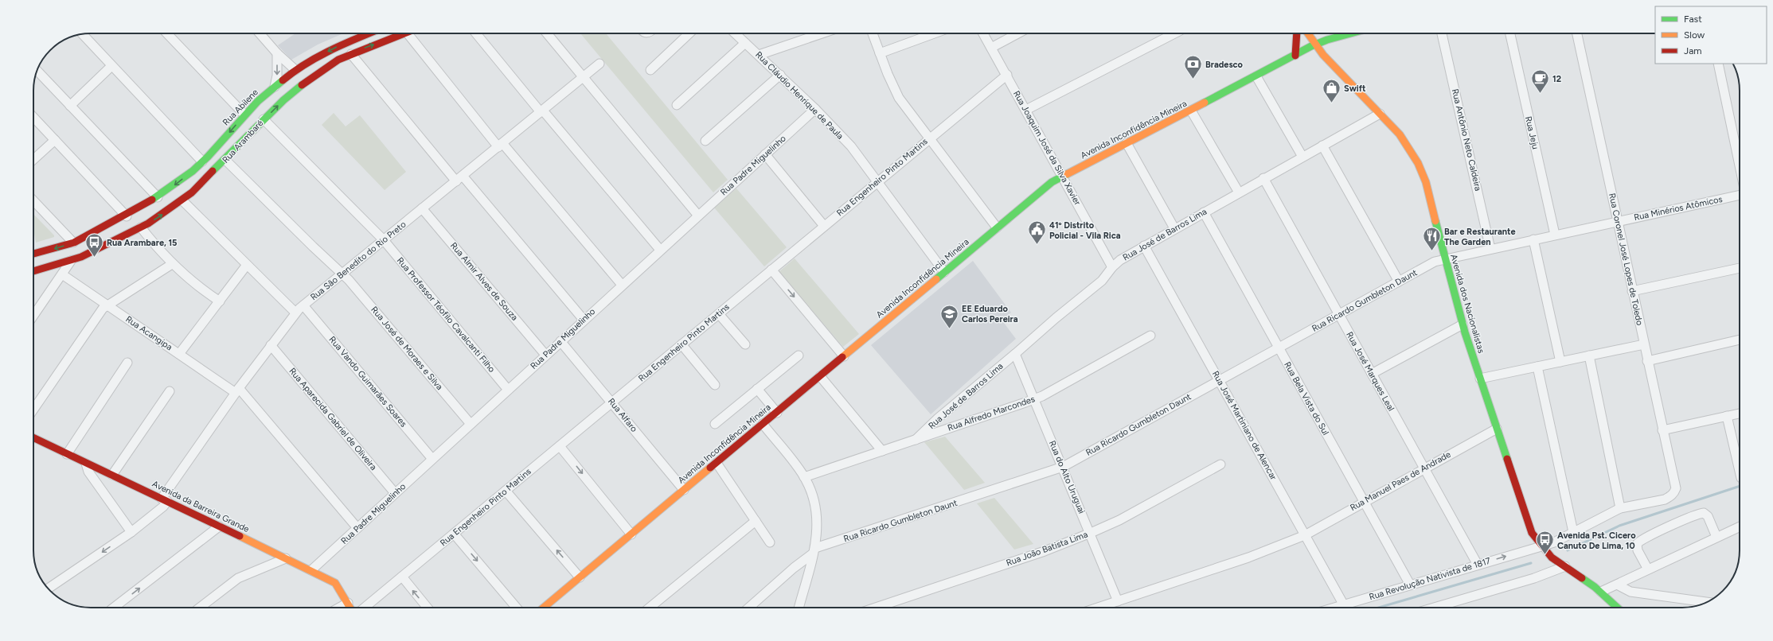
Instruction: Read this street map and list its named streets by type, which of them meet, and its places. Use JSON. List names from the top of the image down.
{
  "streets": {
    "main road": [
      "Rua Abilene",
      "Avenida Inconfidência Mineira",
      "Rua Arambaré",
      "Avenida dos Nacionalistas",
      "Avenida da Barreira Grande"
    ],
    "street": [
      "Rua Cláudio Henrique de Paula",
      "Rua Jeju",
      "Rua Antônio Neto Caldeira",
      "Rua Joaquim José da Silva Xavier",
      "Rua Padre Miguelinho",
      "Rua Engenheiro Pinto Martins",
      "Rua Minérios Atômicos",
      "Rua José de Barros Lima",
      "Rua Coronel José Lopes de Toledo",
      "Rua São Benedito do Rio Preto",
      "Rua Almir Alves de Souza",
      "Rua Ricardo Gumbleton Daunt",
      "Rua Professor Téofilo Cavalcanti Filho",
      "Rua Acangipa",
      "Rua José de Moraes e Silva",
      "Rua José Marques Leal",
      "Rua Vando Guimarães Soares",
      "Rua Bela Vista do Sul",
      "Rua Alfredo Marcondes",
      "Rua Alfaro",
      "Rua Aparecida Gabriel de Oliveira",
      "Rua José Martiniano de Alencar",
      "Rua do Alto Uruguai",
      "Rua Manuel Paes de Andrade",
      "Rua João Batista Lima",
      "Rua Revolução Nativista de 1817"
    ]
  },
  "crossings": [
    ["Rua Cláudio Henrique de Paula", "Avenida Inconfidência Mineira"],
    ["Rua Cláudio Henrique de Paula", "Rua Padre Miguelinho"],
    ["Rua Cláudio Henrique de Paula", "Rua Engenheiro Pinto Martins"],
    ["Avenida Inconfidência Mineira", "Rua Joaquim José da Silva Xavier"],
    ["Avenida Inconfidência Mineira", "Avenida dos Nacionalistas"],
    ["Avenida Inconfidência Mineira", "Rua Alfaro"],
    ["Rua Jeju", "Rua Minérios Atômicos"],
    ["Rua Antônio Neto Caldeira", "Rua Minérios Atômicos"],
    ["Rua Arambaré", "Rua Professor Téofilo Cavalcanti Filho"],
    ["Rua Arambaré", "Rua José de Moraes e Silva"],
    ["Rua Joaquim José da Silva Xavier", "Rua Engenheiro Pinto Martins"],
    ["Rua Joaquim José da Silva Xavier", "Rua José de Barros Lima"],
    ["Rua Padre Miguelinho", "Rua Almir Alves de Souza"],
    ["Rua Padre Miguelinho", "Rua Professor Téofilo Cavalcanti Filho"],
    ["Rua Padre Miguelinho", "Rua Acangipa"],
    ["Rua Padre Miguelinho", "Rua José de Moraes e Silva"],
    ["Rua Padre Miguelinho", "Rua Vando Guimarães Soares"],
    ["Rua Padre Miguelinho", "Rua Alfaro"],
    ["Rua Padre Miguelinho", "Rua Aparecida Gabriel de Oliveira"],
    ["Rua Padre Miguelinho", "Avenida da Barreira Grande"],
    ["Rua Engenheiro Pinto Martins", "Rua Alfaro"],
    ["Rua Minérios Atômicos", "Rua Coronel José Lopes de Toledo"],
    ["Rua Minérios Atômicos", "Rua Ricardo Gumbleton Daunt"],
    ["Rua Minérios Atômicos", "Avenida dos Nacionalistas"],
    ["Rua José de Barros Lima", "Avenida dos Nacionalistas"],
    ["Rua José de Barros Lima", "Rua José Marques Leal"],
    ["Rua José de Barros Lima", "Rua Bela Vista do Sul"],
    ["Rua José de Barros Lima", "Rua Alfredo Marcondes"],
    ["Rua José de Barros Lima", "Rua José Martiniano de Alencar"],
    ["Rua José de Barros Lima", "Rua do Alto Uruguai"],
    ["Rua Coronel José Lopes de Toledo", "Rua Revolução Nativista de 1817"],
    ["Rua São Benedito do Rio Preto", "Rua Almir Alves de Souza"],
    ["Rua São Benedito do Rio Preto", "Rua Professor Téofilo Cavalcanti Filho"],
    ["Rua São Benedito do Rio Preto", "Rua Acangipa"],
    ["Rua São Benedito do Rio Preto", "Rua José de Moraes e Silva"],
    ["Rua São Benedito do Rio Preto", "Rua Vando Guimarães Soares"],
    ["Rua São Benedito do Rio Preto", "Rua Aparecida Gabriel de Oliveira"],
    ["Rua São Benedito do Rio Preto", "Avenida da Barreira Grande"],
    ["Rua Ricardo Gumbleton Daunt", "Avenida dos Nacionalistas"],
    ["Rua Ricardo Gumbleton Daunt", "Rua José Marques Leal"],
    ["Rua Ricardo Gumbleton Daunt", "Rua Bela Vista do Sul"],
    ["Rua Ricardo Gumbleton Daunt", "Rua José Martiniano de Alencar"],
    ["Rua Ricardo Gumbleton Daunt", "Rua do Alto Uruguai"],
    ["Avenida dos Nacionalistas", "Rua Manuel Paes de Andrade"],
    ["Avenida dos Nacionalistas", "Rua Revolução Nativista de 1817"],
    ["Rua José Marques Leal", "Rua Manuel Paes de Andrade"],
    ["Rua José Marques Leal", "Rua Revolução Nativista de 1817"],
    ["Rua Bela Vista do Sul", "Rua Manuel Paes de Andrade"],
    ["Rua Bela Vista do Sul", "Rua Revolução Nativista de 1817"],
    ["Rua Alfredo Marcondes", "Rua do Alto Uruguai"],
    ["Rua José Martiniano de Alencar", "Rua Manuel Paes de Andrade"],
    ["Rua José Martiniano de Alencar", "Rua Revolução Nativista de 1817"],
    ["Rua do Alto Uruguai", "Rua Manuel Paes de Andrade"],
    ["Rua do Alto Uruguai", "Rua João Batista Lima"]
  ],
  "one_way": ["Rua Abilene"],
  "places": {
    "bank": ["Bradesco"],
    "cafe": ["12"],
    "shop": ["Swift"],
    "public building": ["41º Distrito Policial - Vila Rica"],
    "restaurant": ["Bar e Restaurante The Garden"],
    "bus stop": ["Rua Arambare, 15", "Avenida Pst. Cicero Canuto De Lima, 10"],
    "school or university": ["EE Eduardo Carlos Pereira"]
  },
  "legend": ["Fast", "Slow", "Jam"]
}
